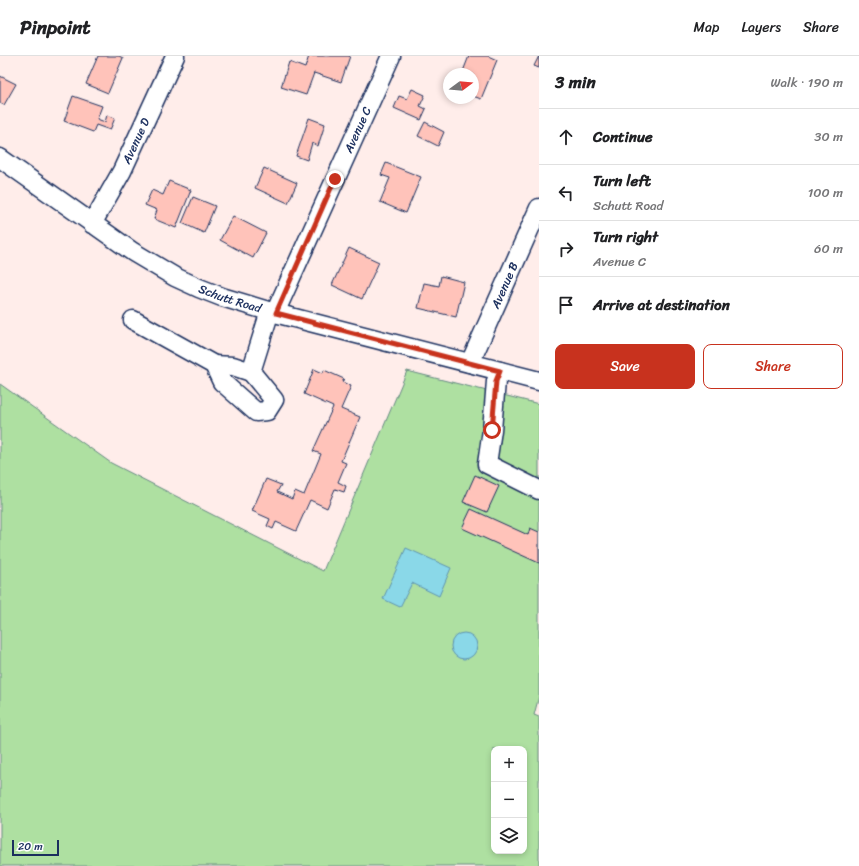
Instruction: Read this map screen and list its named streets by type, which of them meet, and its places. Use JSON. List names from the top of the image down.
{
  "streets": {
    "street": [
      "Avenue C",
      "Avenue D",
      "Avenue B",
      "Schutt Road"
    ]
  },
  "crossings": [
    ["Avenue C", "Schutt Road"],
    ["Avenue D", "Schutt Road"],
    ["Avenue B", "Schutt Road"]
  ],
  "scale_bar": "20 m",
  "north": "right",
  "page": {
    "header": "Pinpoint",
    "nav": ["Map", "Layers", "Share"],
    "heading": ["3 min", "Walk · 190 m"],
    "list": [
      ["Continue", "30 m"],
      ["Turn left", "Schutt Road", "100 m"],
      ["Turn right", "Avenue C", "60 m"],
      "Arrive at destination"
    ],
    "buttons": ["Save", "Share"],
    "map_buttons": ["+", "−"],
    "scale": "20 m"
  }
}
